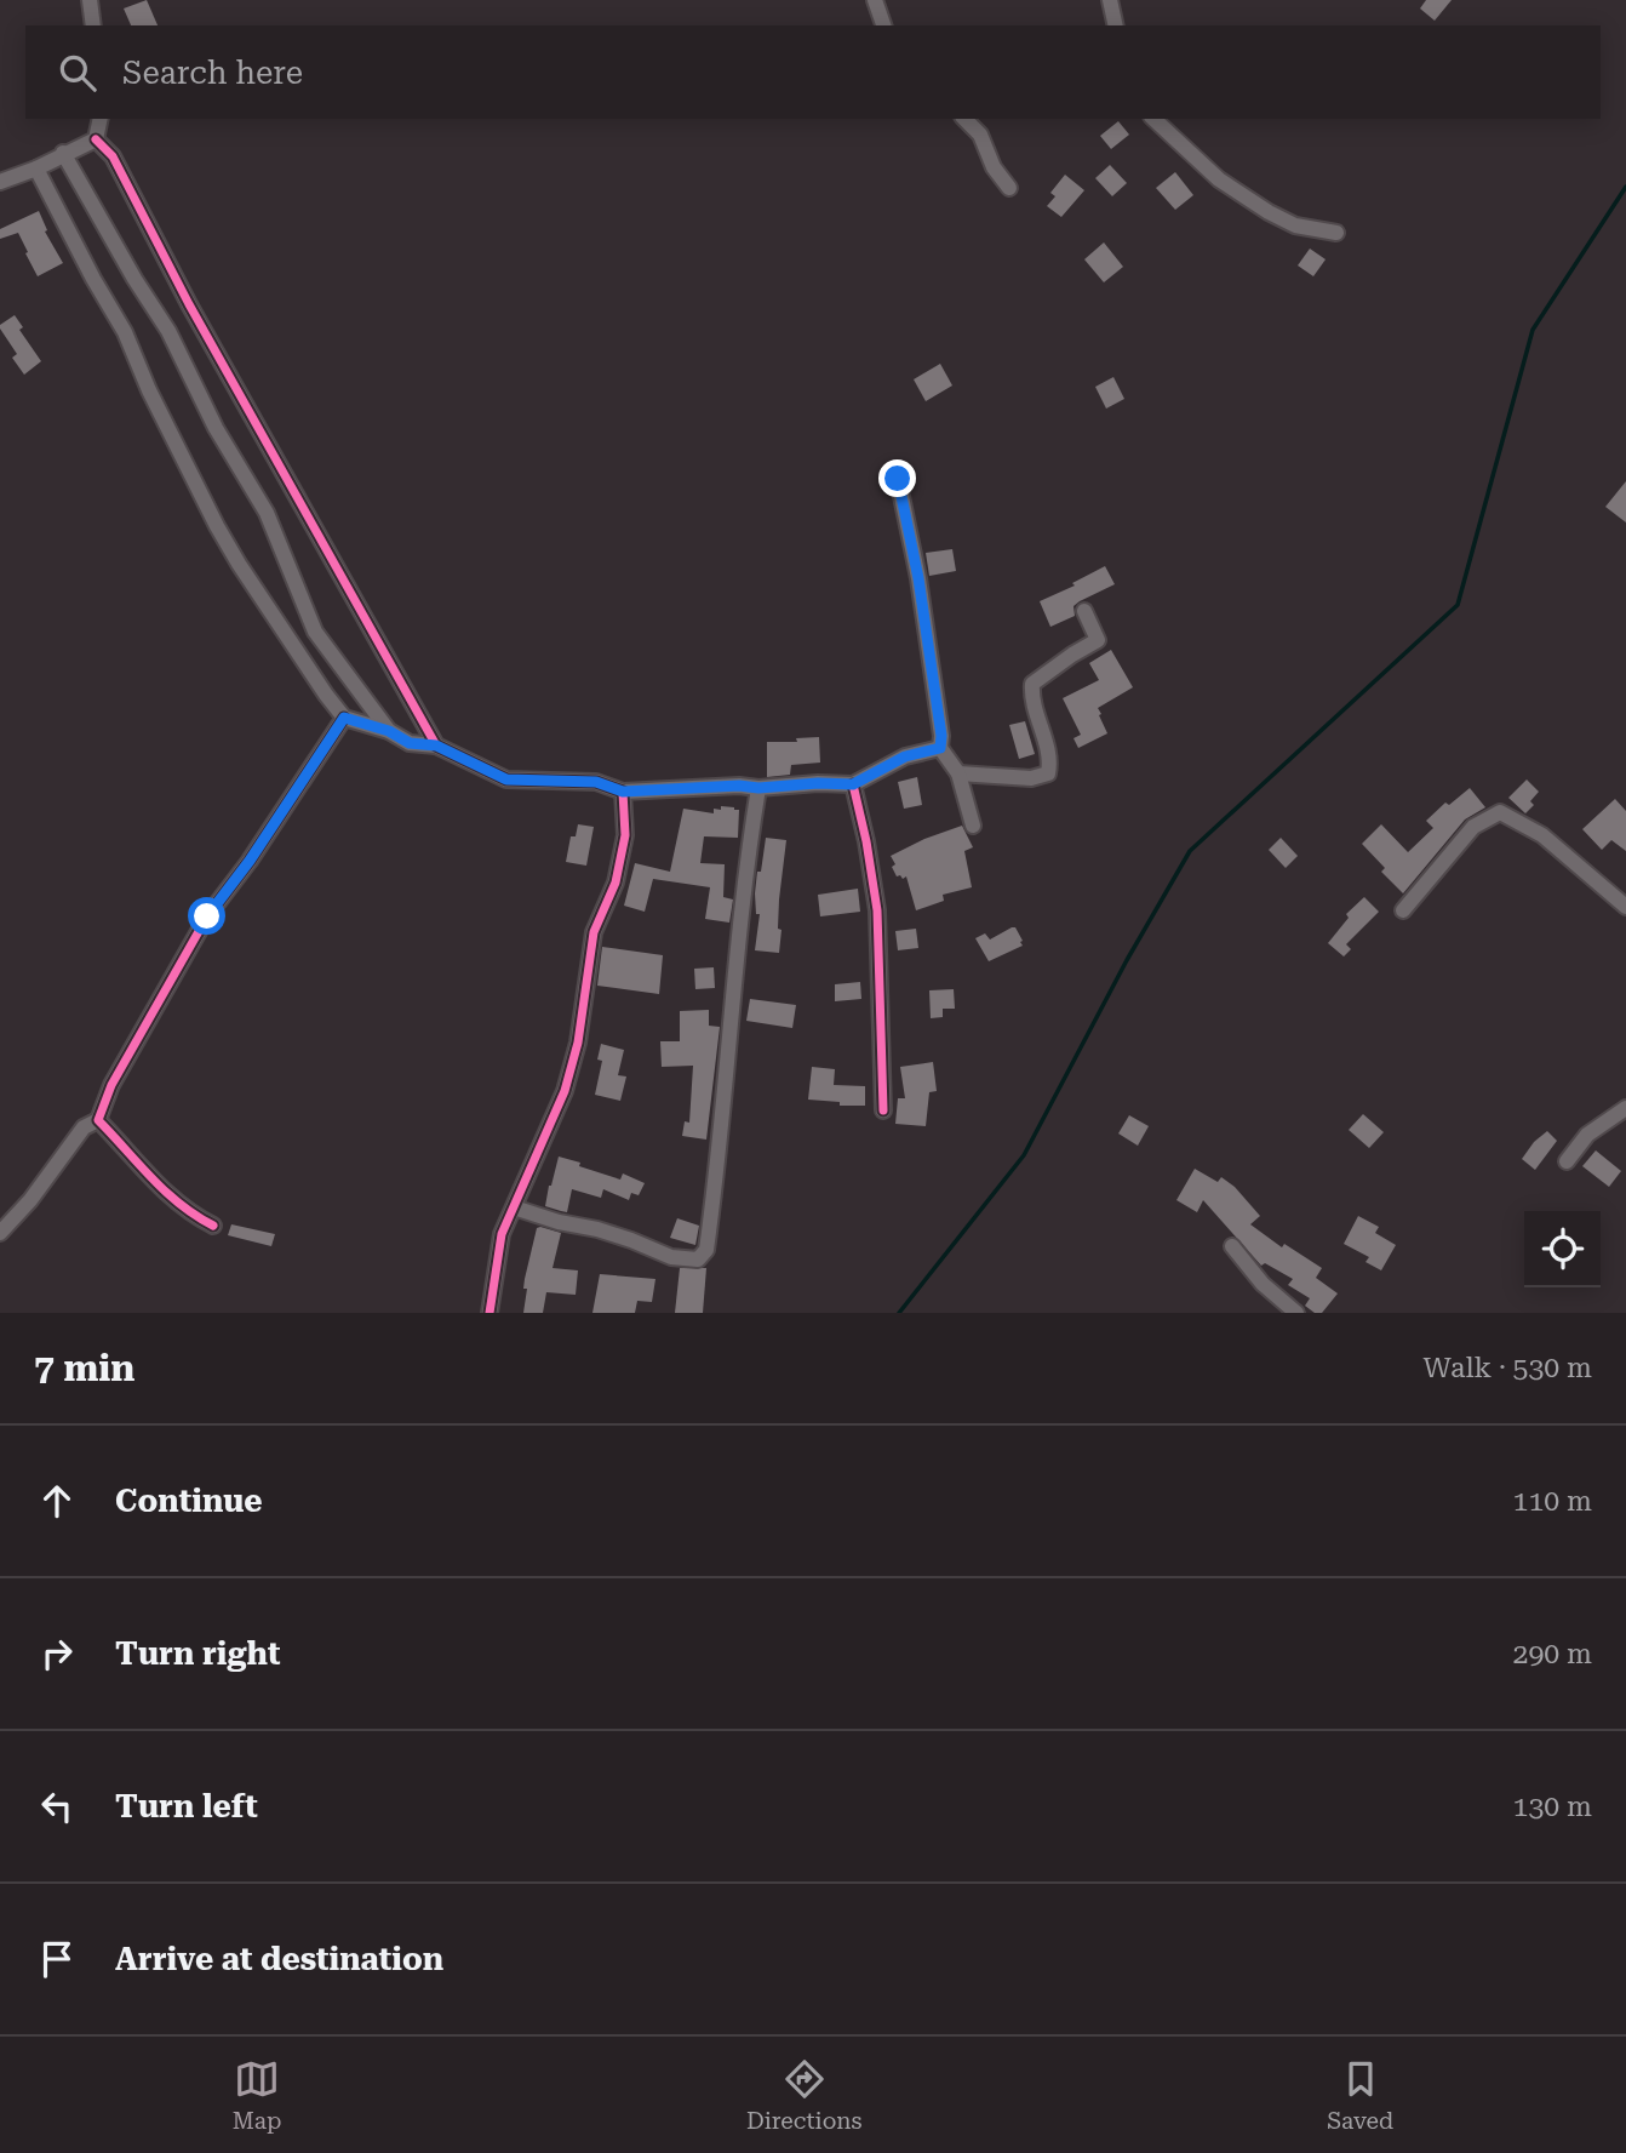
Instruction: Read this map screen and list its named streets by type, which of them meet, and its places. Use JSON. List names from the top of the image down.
{
  "page": {
    "search": "Search here",
    "heading": ["7 min", "Walk · 530 m"],
    "list": [
      ["Continue", "110 m"],
      ["Turn right", "290 m"],
      ["Turn left", "130 m"],
      "Arrive at destination"
    ],
    "nav": ["Map", "Directions", "Saved"]
  }
}
